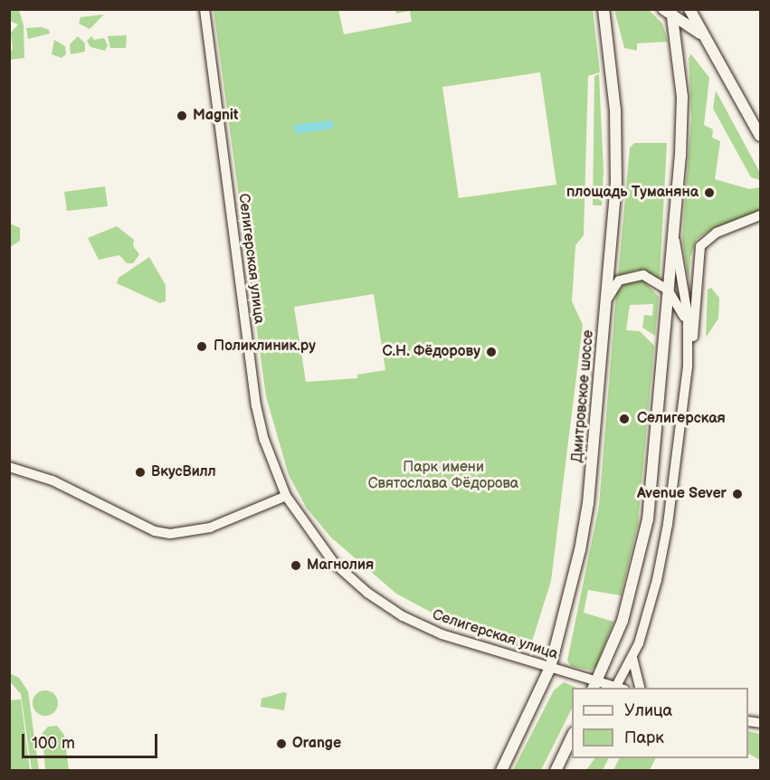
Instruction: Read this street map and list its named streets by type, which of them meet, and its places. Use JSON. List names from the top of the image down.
{
  "streets": {
    "main road": ["Дмитровское шоссе"],
    "street": ["Селигерская улица"]
  },
  "crossings": [
    ["Селигерская улица", "Дмитровское шоссе"]
  ],
  "parks": ["Парк имени Святослава Фёдорова"],
  "places": [
    "Magnit",
    "площадь Туманяна",
    "Поликлиник.ру",
    "С.Н. Фёдорову",
    "Селигерская",
    "ВкусВилл",
    "Avenue Sever",
    "Магнолия",
    "Orange"
  ],
  "legend": ["Улица", "Парк"],
  "scale_bar": "100 m"
}
